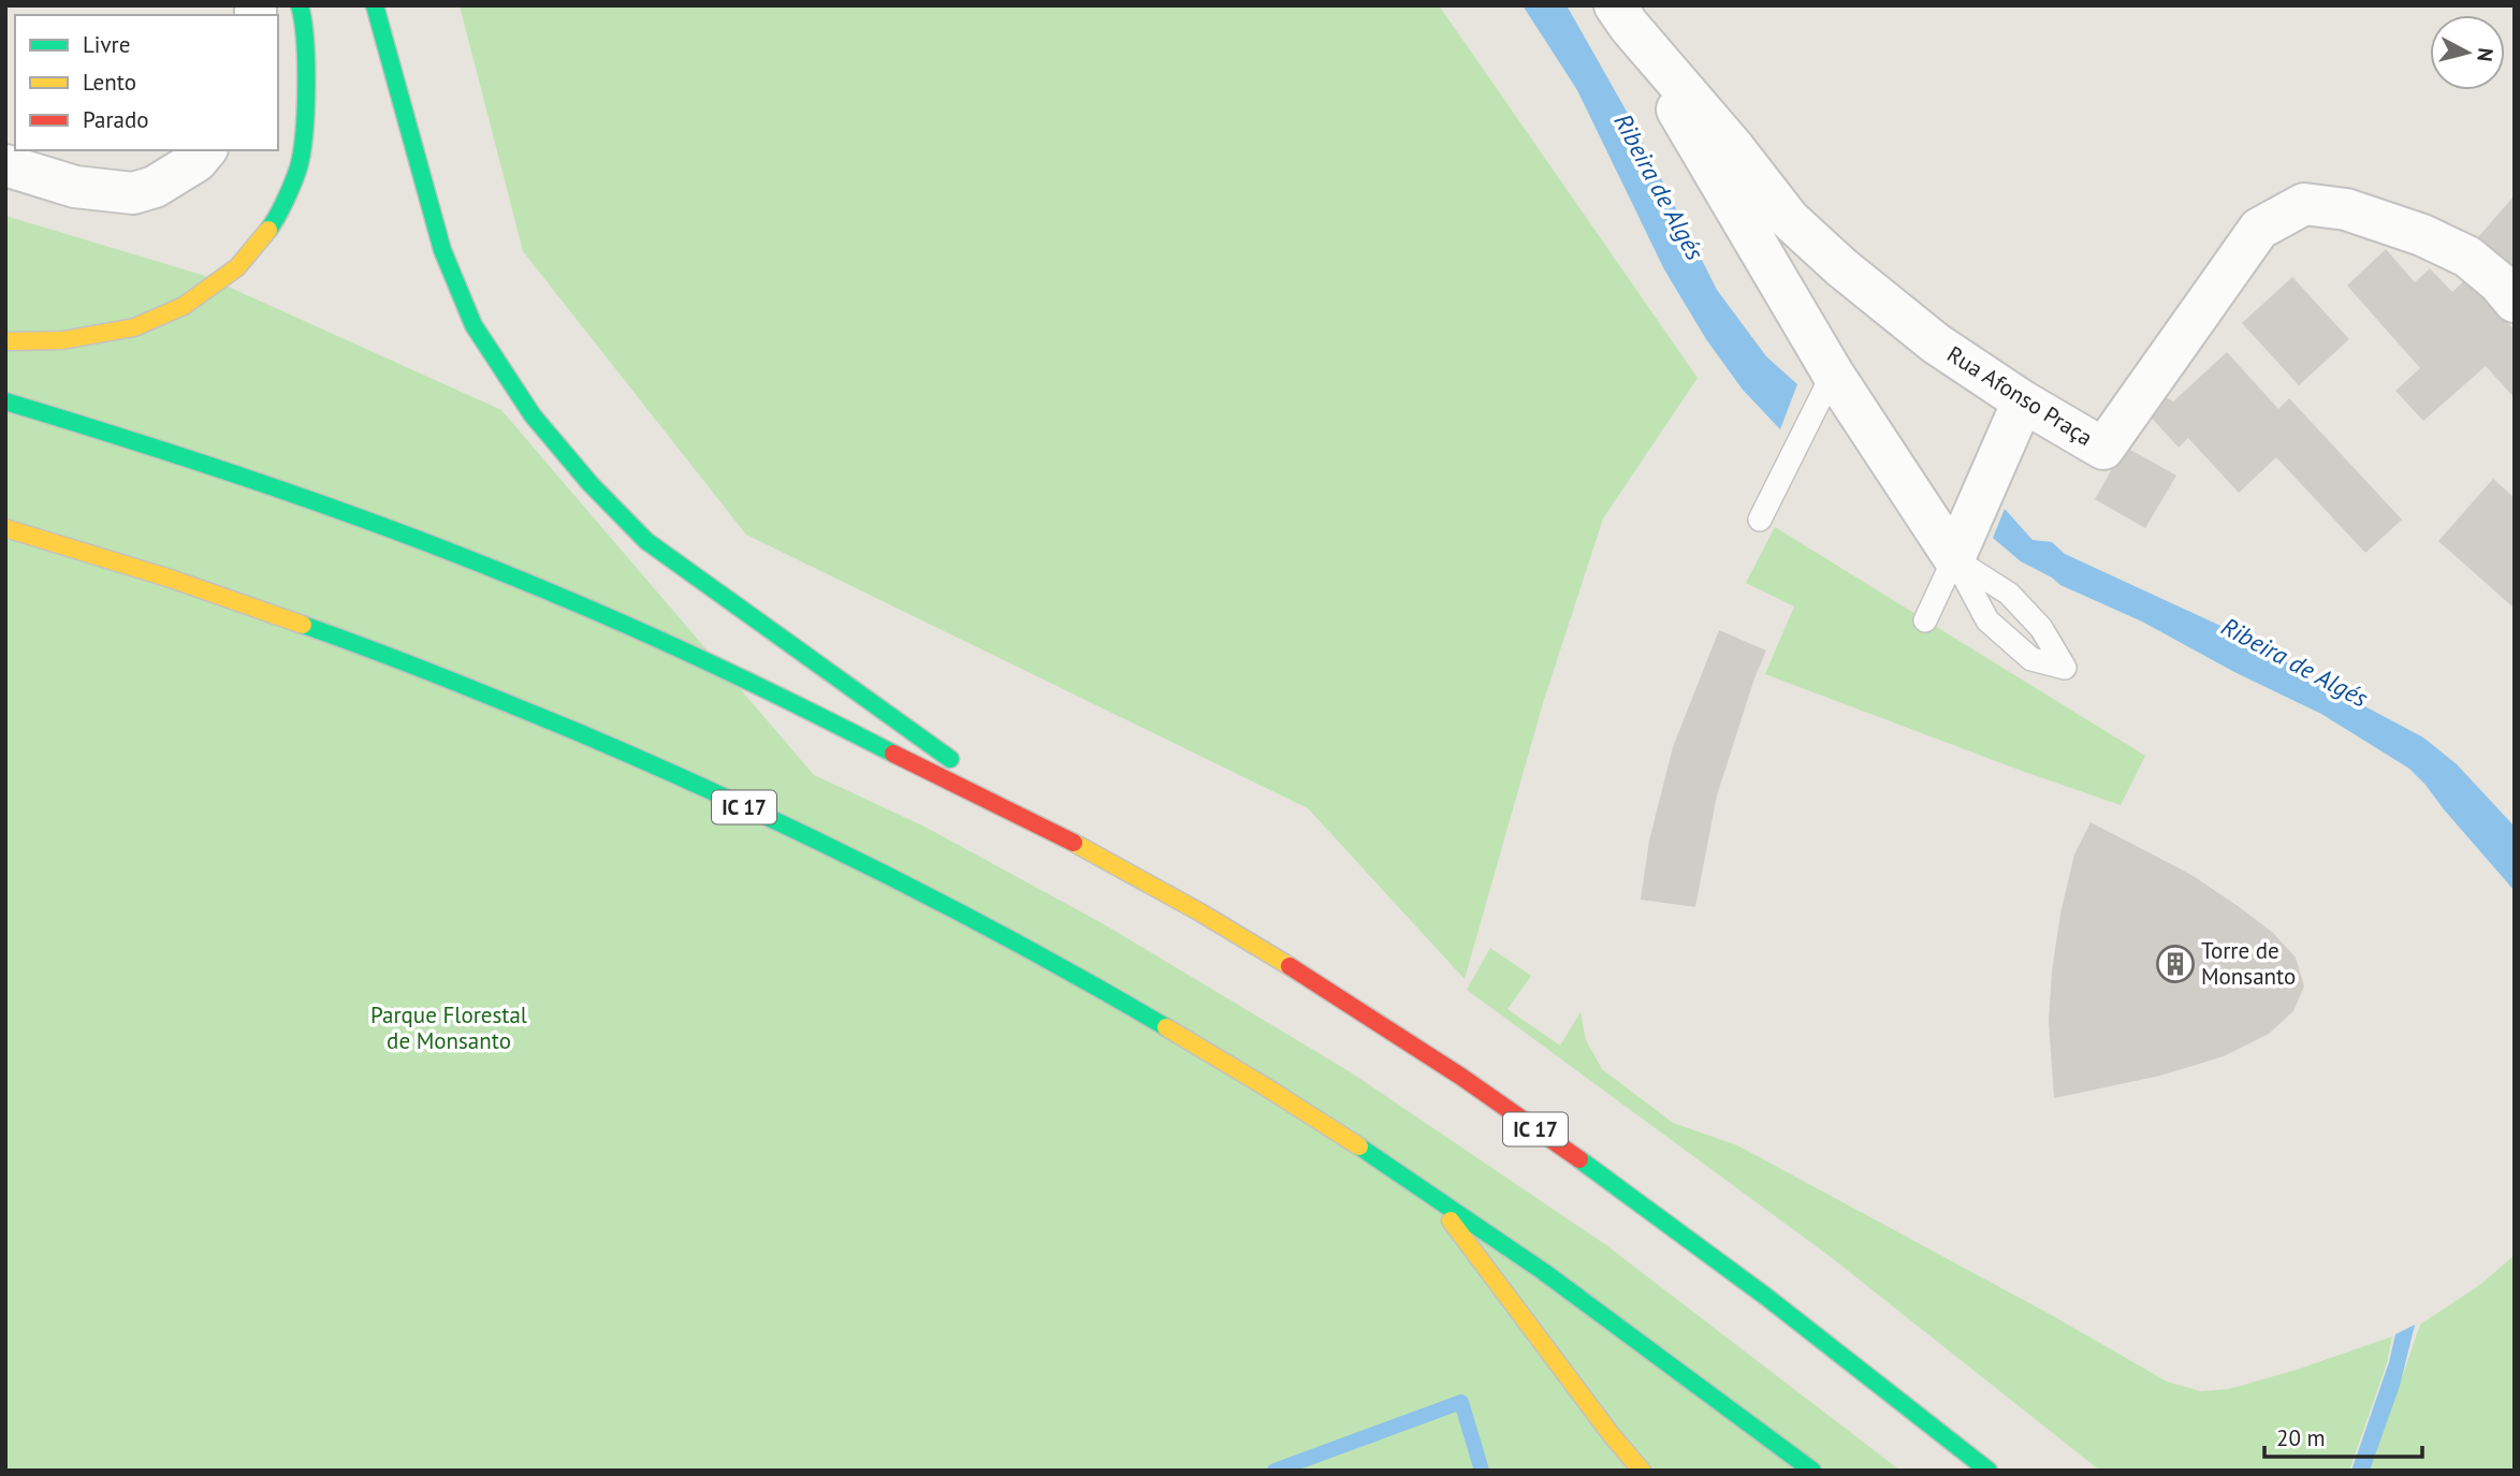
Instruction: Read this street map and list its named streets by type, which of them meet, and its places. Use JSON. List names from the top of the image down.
{
  "streets": {
    "highway": ["IC 17"],
    "street": ["Rua Afonso Praça"]
  },
  "water": ["Ribeira de Algés"],
  "parks": ["Parque Florestal de Monsanto"],
  "places": {
    "building": ["Torre de Monsanto"]
  },
  "legend": ["Livre", "Lento", "Parado"],
  "scale_bar": "20 m",
  "north": "right"
}
